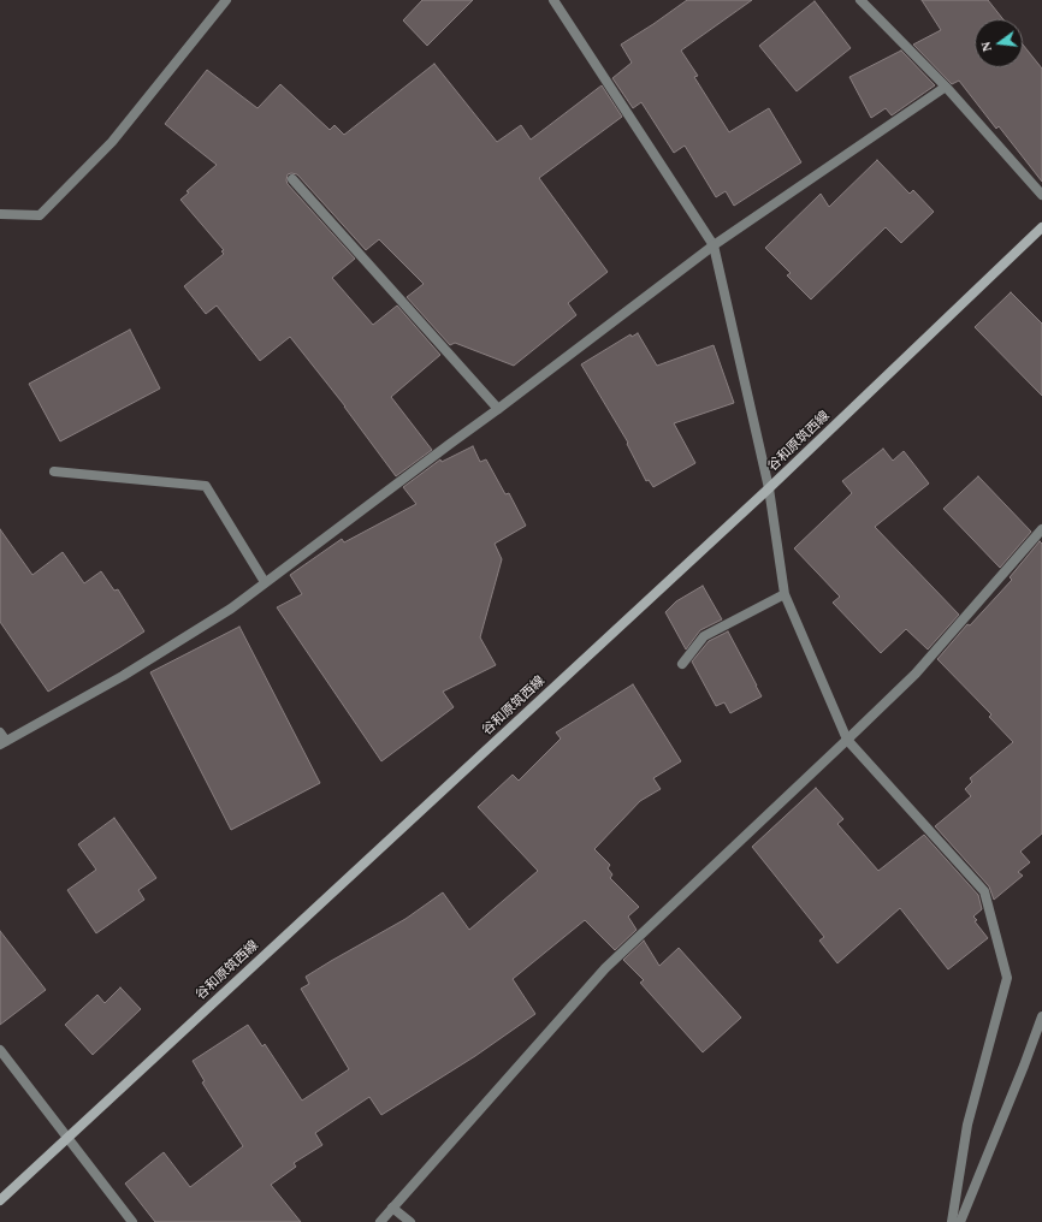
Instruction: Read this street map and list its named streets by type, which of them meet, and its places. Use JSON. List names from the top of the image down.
{
  "streets": {
    "main road": ["谷和原筑西線"]
  },
  "north": "left"
}
